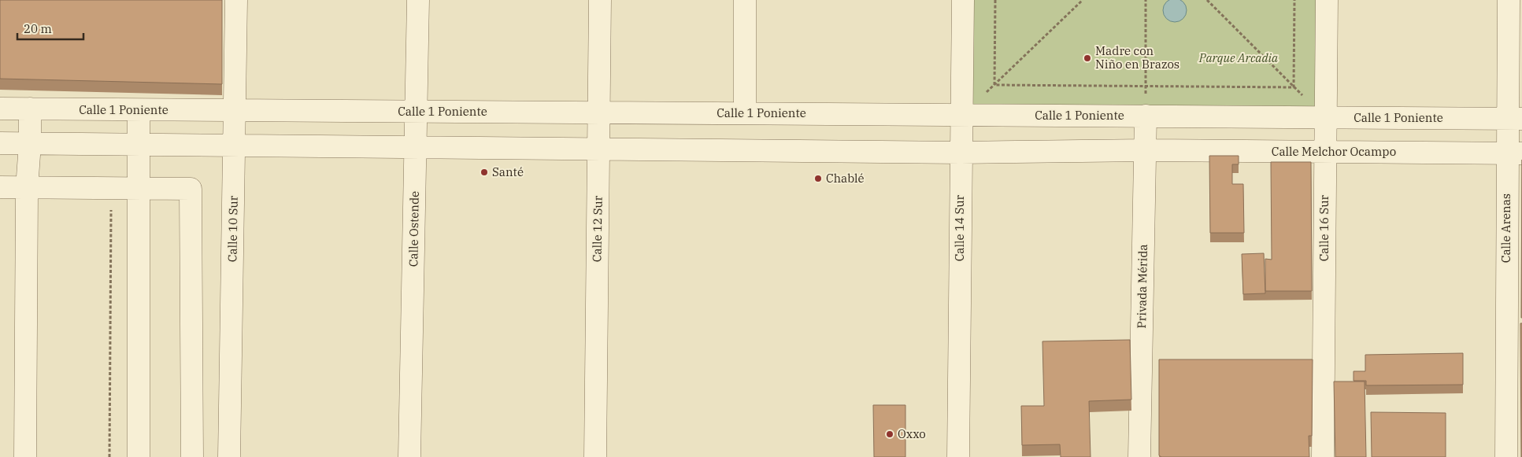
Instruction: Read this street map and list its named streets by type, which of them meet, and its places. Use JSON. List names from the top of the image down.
{
  "streets": {
    "street": [
      "Calle 1 Poniente",
      "Calle Melchor Ocampo",
      "Calle 14 Sur",
      "Calle 16 Sur",
      "Calle Arenas",
      "Calle 10 Sur",
      "Calle Ostende",
      "Calle 12 Sur",
      "Privada Mérida"
    ]
  },
  "crossings": [
    ["Calle 1 Poniente", "Calle 14 Sur"],
    ["Calle 1 Poniente", "Calle 16 Sur"],
    ["Calle 1 Poniente", "Calle Arenas"],
    ["Calle 1 Poniente", "Calle 10 Sur"],
    ["Calle 1 Poniente", "Calle Ostende"],
    ["Calle 1 Poniente", "Calle 12 Sur"],
    ["Calle 1 Poniente", "Privada Mérida"],
    ["Calle Melchor Ocampo", "Calle 16 Sur"],
    ["Calle Melchor Ocampo", "Calle Arenas"],
    ["Calle Melchor Ocampo", "Privada Mérida"]
  ],
  "parks": ["Parque Arcadia"],
  "places": [
    "Madre con Niño en Brazos",
    "Santé",
    "Chablé",
    "Oxxo"
  ],
  "scale_bar": "20 m"
}
